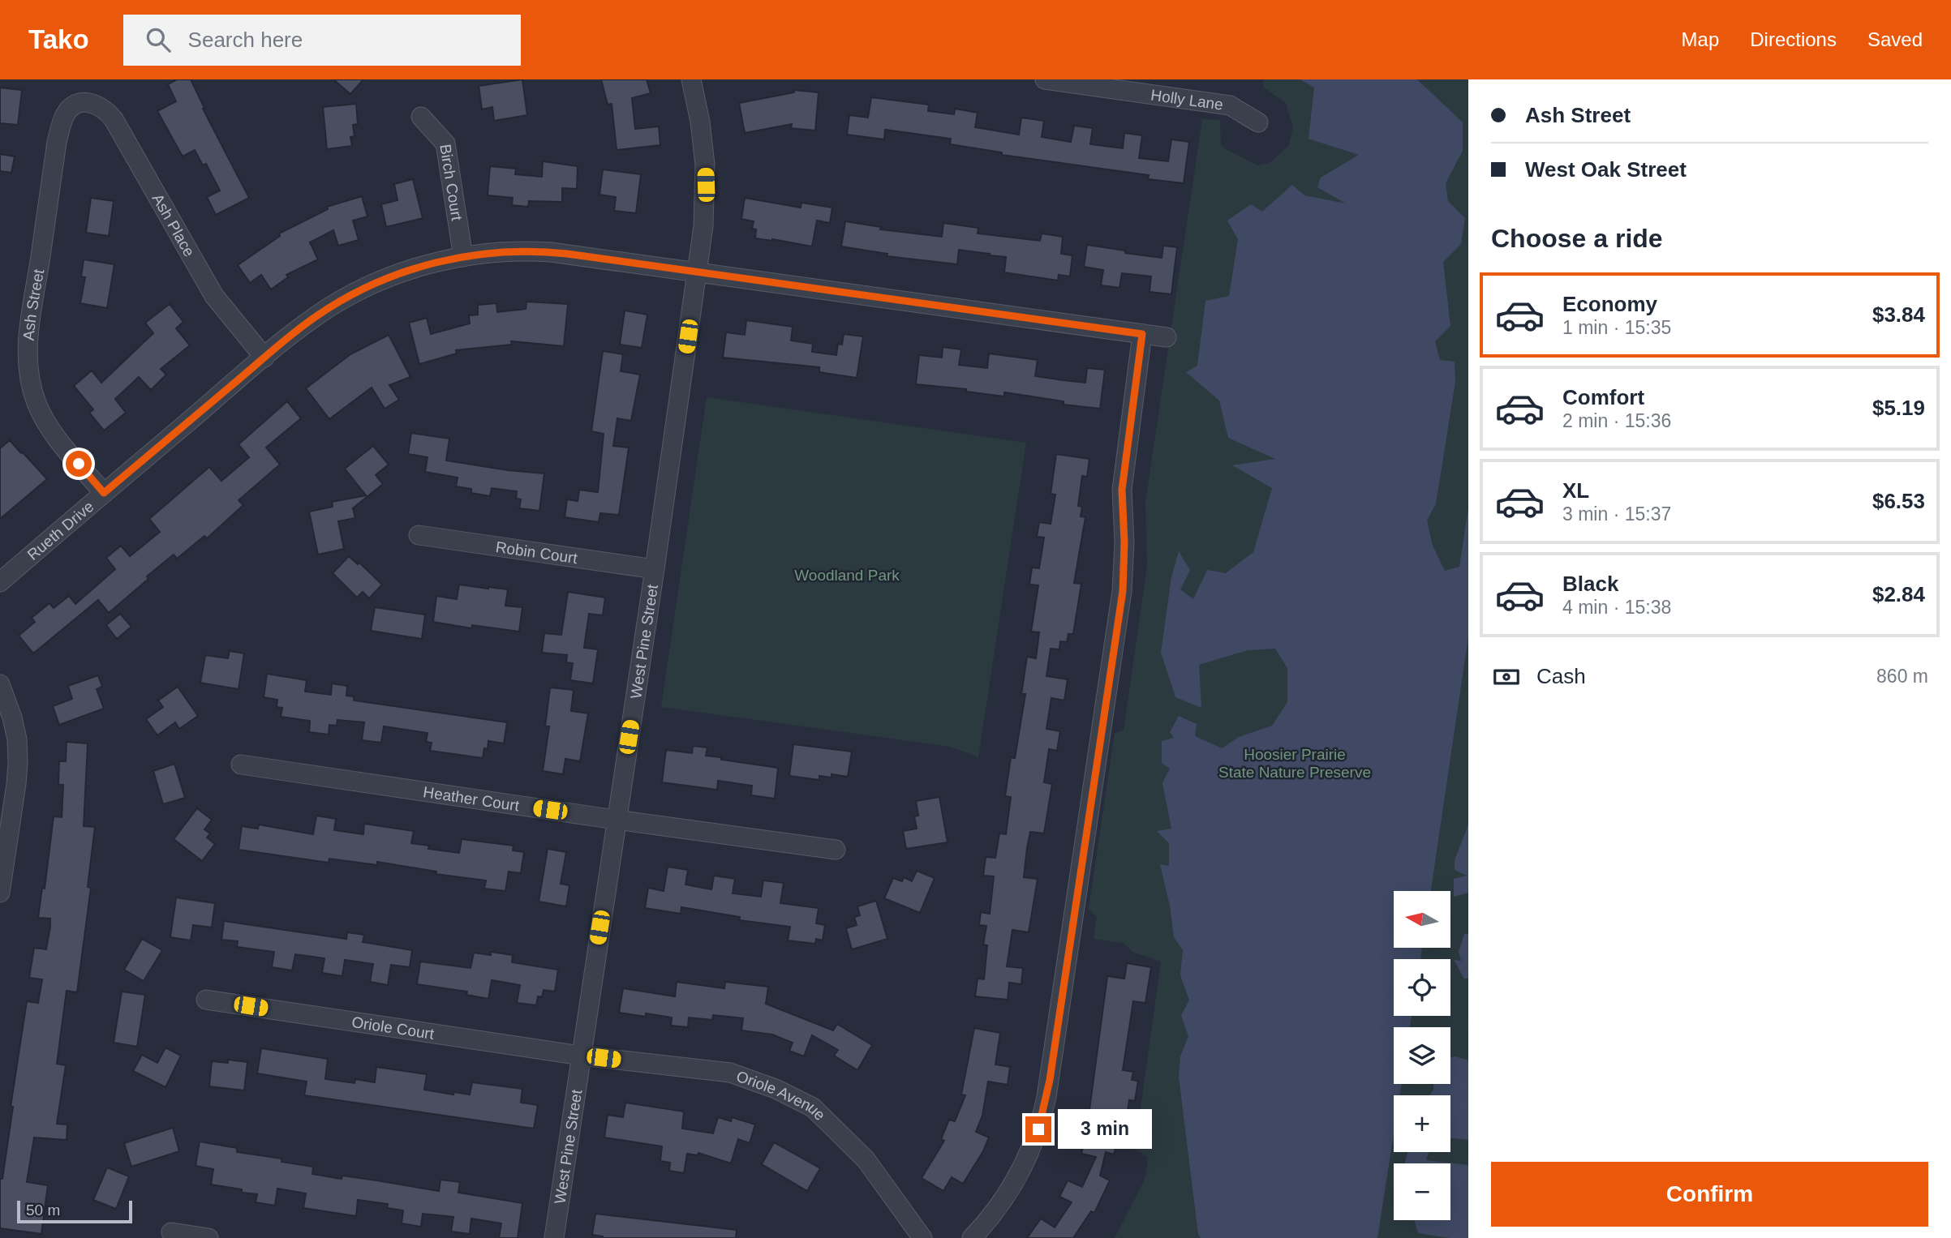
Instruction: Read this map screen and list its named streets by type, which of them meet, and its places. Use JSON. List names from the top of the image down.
{
  "streets": {
    "street": [
      "Holly Lane",
      "Birch Court",
      "Ash Place",
      "Ash Street",
      "Rueth Drive",
      "Robin Court",
      "West Pine Street",
      "Heather Court",
      "Oriole Court",
      "Oriole Avenue"
    ]
  },
  "crossings": [
    ["Birch Court", "Rueth Drive"],
    ["Ash Place", "Ash Street"],
    ["Ash Place", "Rueth Drive"],
    ["Ash Street", "Rueth Drive"],
    ["Rueth Drive", "West Pine Street"],
    ["Robin Court", "West Pine Street"],
    ["West Pine Street", "Heather Court"],
    ["West Pine Street", "Oriole Court"],
    ["West Pine Street", "Oriole Avenue"],
    ["Oriole Court", "Oriole Avenue"]
  ],
  "parks": ["Woodland Park", "Hoosier Prairie State Nature Preserve"],
  "scale_bar": "50 m",
  "north": "left",
  "page": {
    "header": "Tako",
    "search": "Search here",
    "nav": ["Map", "Directions", "Saved"],
    "banner": ["Ash Street", "West Oak Street"],
    "heading": "Choose a ride",
    "list": [
      {
        "name": "Economy",
        "note": "1 min · 15:35",
        "value": "$3.84"
      },
      {
        "name": "Comfort",
        "note": "2 min · 15:36",
        "value": "$5.19"
      },
      {
        "name": "XL",
        "note": "3 min · 15:37",
        "value": "$6.53"
      },
      {
        "name": "Black",
        "note": "4 min · 15:38",
        "value": "$2.84"
      }
    ],
    "pay": ["Cash", "860 m"],
    "map_buttons": ["+", "−"],
    "bubble": "3 min",
    "buttons": "Confirm",
    "scale": "50 m"
  }
}
